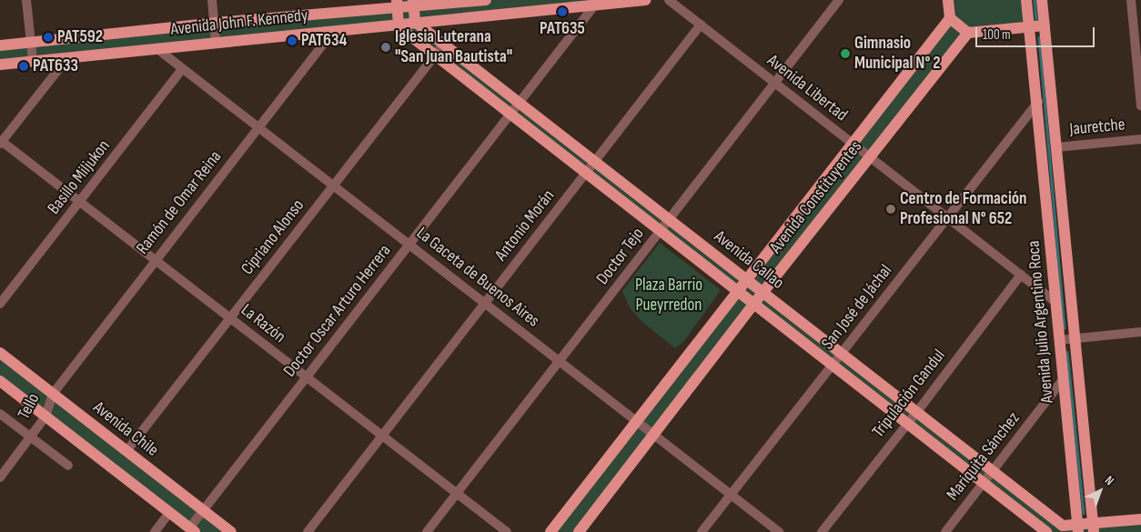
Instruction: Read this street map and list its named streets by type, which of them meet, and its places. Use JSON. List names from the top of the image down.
{
  "streets": {
    "main road": [
      "Avenida John F. Kennedy",
      "Avenida Constituyentes",
      "Avenida Callao",
      "Avenida Julio Argentino Roca",
      "Avenida Chile"
    ],
    "street": [
      "Avenida Libertad",
      "Jauretche",
      "Basillo Miljukon",
      "Ramón de Omar Reina",
      "Antonio Morán",
      "Cipriano Alonso",
      "Doctor Tejo",
      "La Gaceta de Buenos Aires",
      "San José de Jáchal",
      "Doctor Oscar Arturo Herrera",
      "La Razón",
      "Tripulación Gandul",
      "Tello",
      "Mariquita Sánchez"
    ]
  },
  "crossings": [
    ["Avenida John F. Kennedy", "Ramón de Omar Reina"],
    ["Avenida John F. Kennedy", "Avenida Callao"],
    ["Avenida John F. Kennedy", "La Gaceta de Buenos Aires"],
    ["Avenida John F. Kennedy", "Doctor Oscar Arturo Herrera"],
    ["Avenida Libertad", "Avenida Constituyentes"],
    ["Avenida Libertad", "Antonio Morán"],
    ["Avenida Libertad", "Doctor Tejo"],
    ["Avenida Libertad", "San José de Jáchal"],
    ["Avenida Libertad", "Avenida Julio Argentino Roca"],
    ["Avenida Libertad", "Tripulación Gandul"],
    ["Jauretche", "Avenida Julio Argentino Roca"],
    ["Basillo Miljukon", "La Gaceta de Buenos Aires"],
    ["Basillo Miljukon", "La Razón"],
    ["Avenida Constituyentes", "Avenida Callao"],
    ["Avenida Constituyentes", "La Gaceta de Buenos Aires"],
    ["Ramón de Omar Reina", "La Gaceta de Buenos Aires"],
    ["Ramón de Omar Reina", "La Razón"],
    ["Ramón de Omar Reina", "Tello"],
    ["Ramón de Omar Reina", "Avenida Chile"],
    ["Antonio Morán", "Avenida Callao"],
    ["Antonio Morán", "La Gaceta de Buenos Aires"],
    ["Antonio Morán", "La Razón"],
    ["Cipriano Alonso", "Avenida Callao"],
    ["Cipriano Alonso", "La Gaceta de Buenos Aires"],
    ["Cipriano Alonso", "La Razón"],
    ["Cipriano Alonso", "Avenida Chile"],
    ["Doctor Tejo", "Avenida Callao"],
    ["Doctor Tejo", "La Gaceta de Buenos Aires"],
    ["Doctor Tejo", "La Razón"],
    ["Avenida Callao", "San José de Jáchal"],
    ["Avenida Callao", "Doctor Oscar Arturo Herrera"],
    ["Avenida Callao", "Avenida Julio Argentino Roca"],
    ["Avenida Callao", "Tripulación Gandul"],
    ["Avenida Callao", "Mariquita Sánchez"],
    ["La Gaceta de Buenos Aires", "San José de Jáchal"],
    ["La Gaceta de Buenos Aires", "Doctor Oscar Arturo Herrera"],
    ["San José de Jáchal", "Avenida Julio Argentino Roca"],
    ["Doctor Oscar Arturo Herrera", "La Razón"],
    ["Doctor Oscar Arturo Herrera", "Avenida Chile"],
    ["Avenida Julio Argentino Roca", "Mariquita Sánchez"],
    ["Tello", "Avenida Chile"]
  ],
  "parks": ["Plaza Barrio Pueyrredon"],
  "places": [
    "PAT635",
    "PAT592",
    "PAT634",
    "Iglesia Luterana \"San Juan Bautista\"",
    "Gimnasio Municipal N° 2",
    "PAT633",
    "Centro de Formación Profesional N° 652"
  ],
  "scale_bar": "100 m",
  "north": "top right"
}
